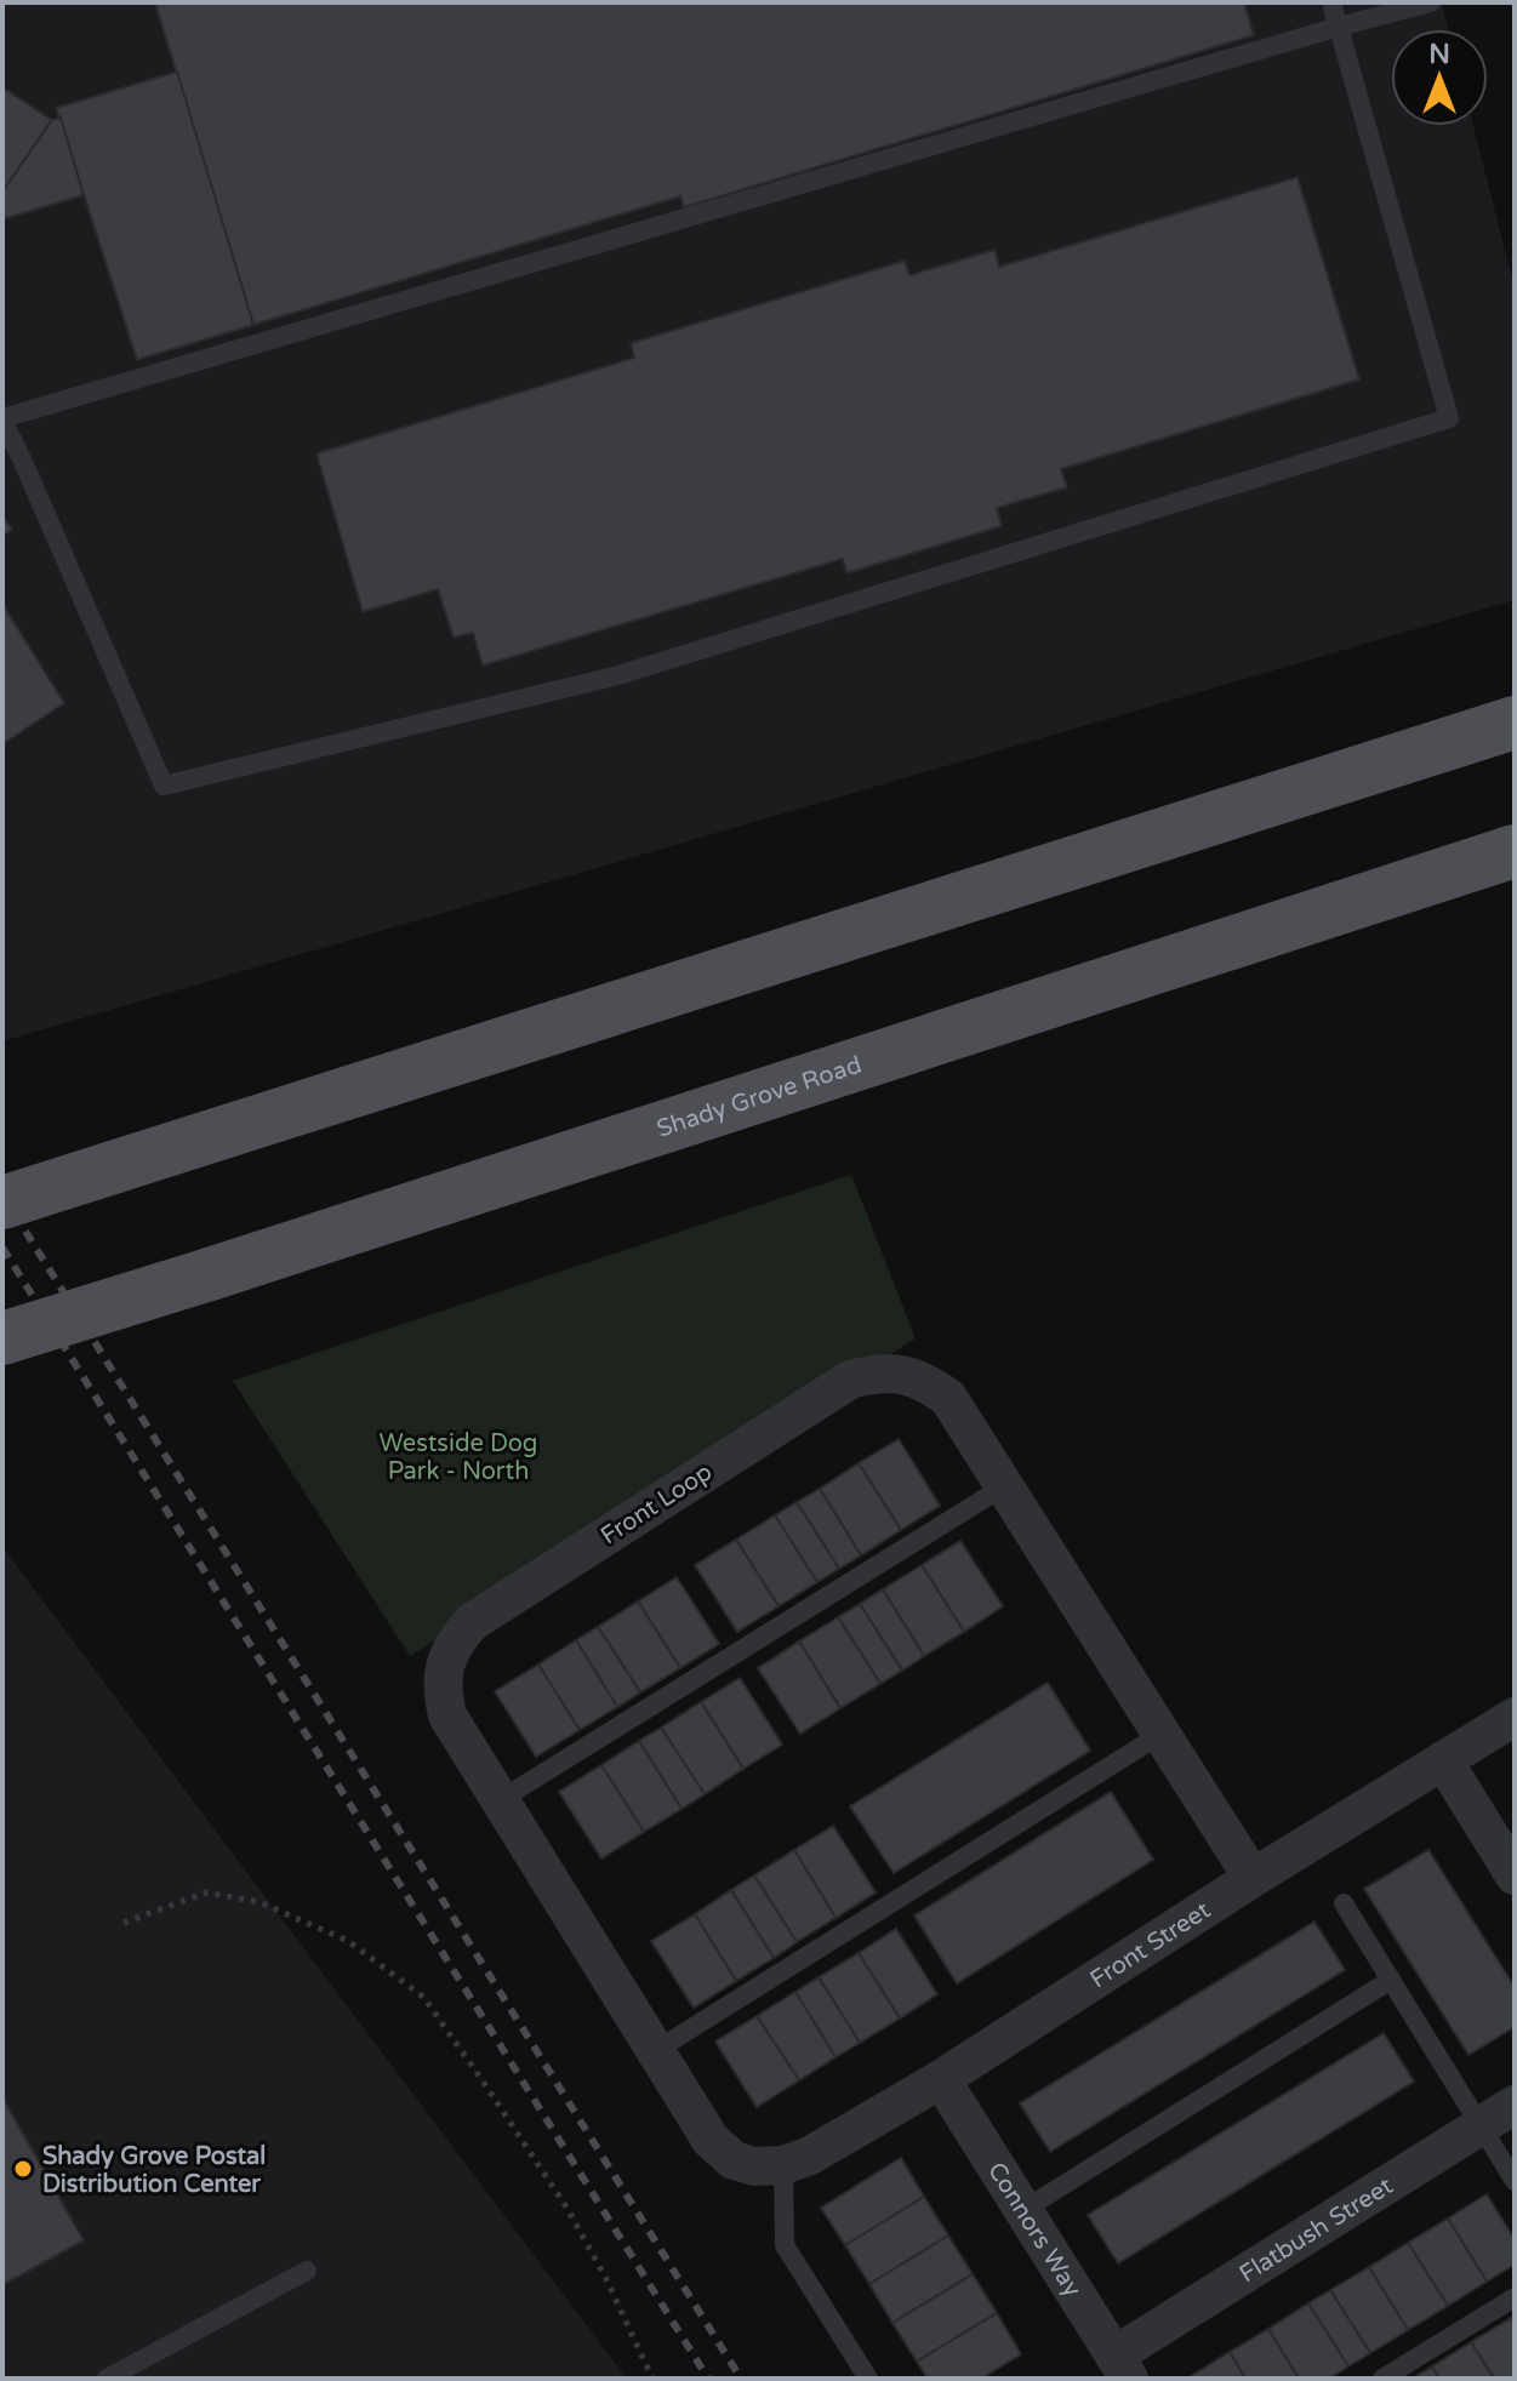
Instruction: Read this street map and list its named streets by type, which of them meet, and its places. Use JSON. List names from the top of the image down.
{
  "streets": {
    "main road": ["Shady Grove Road"],
    "street": [
      "Front Loop",
      "Front Street",
      "Connors Way",
      "Flatbush Street"
    ]
  },
  "crossings": [
    ["Front Loop", "Front Street"],
    ["Front Street", "Connors Way"],
    ["Connors Way", "Flatbush Street"]
  ],
  "parks": ["Westside Dog Park - North"],
  "places": ["Shady Grove Postal Distribution Center"],
  "north": "top"
}
